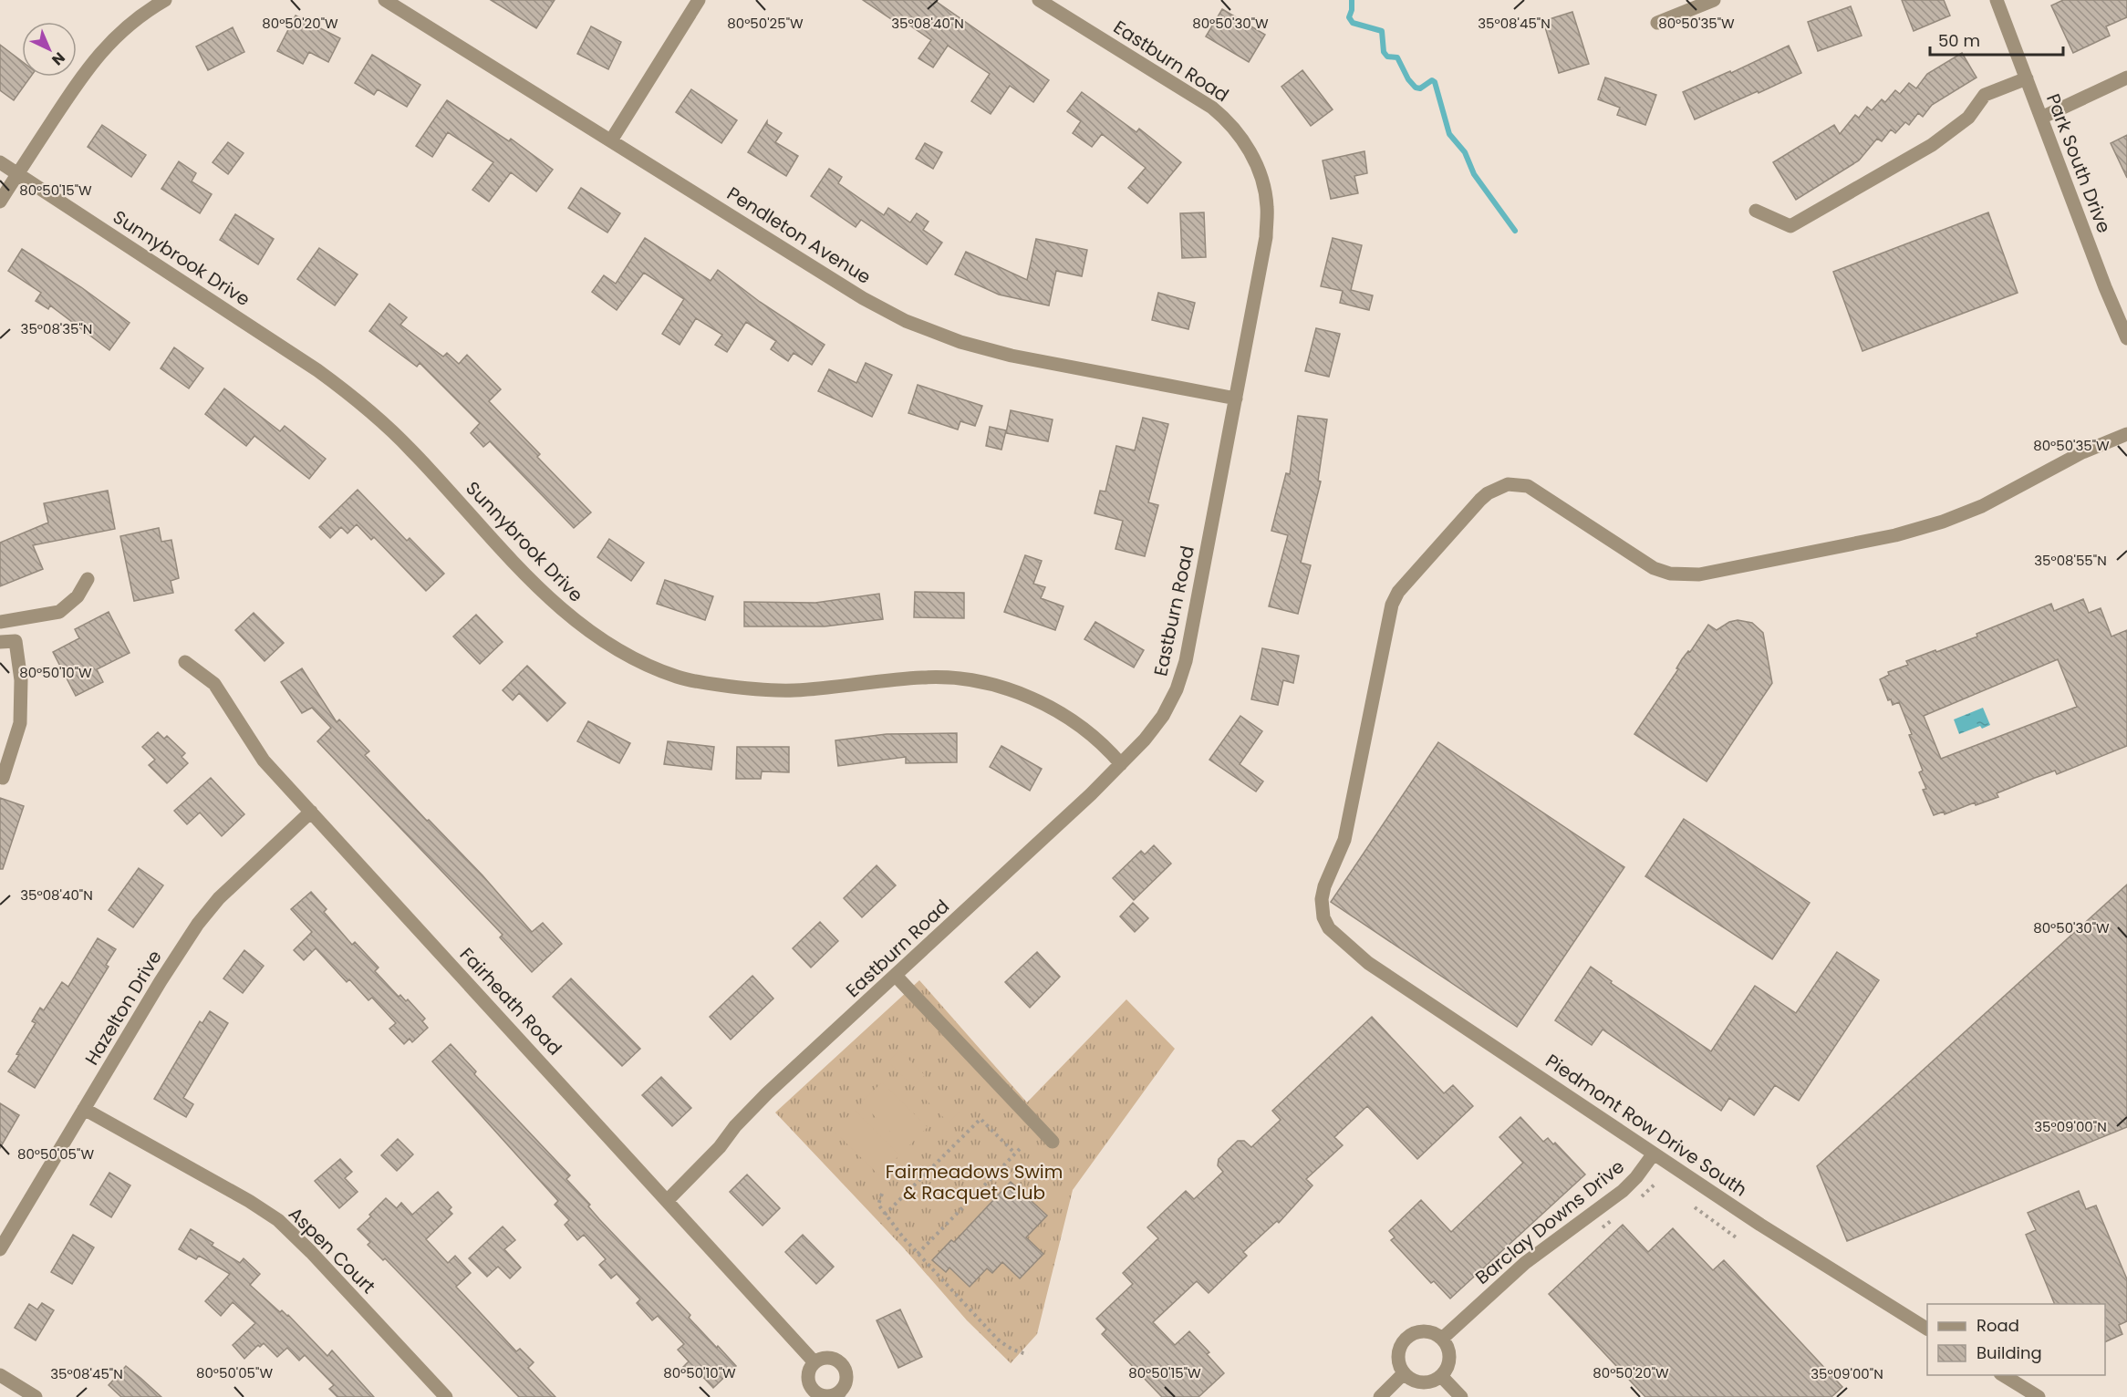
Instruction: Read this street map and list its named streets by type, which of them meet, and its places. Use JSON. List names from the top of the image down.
{
  "streets": {
    "street": [
      "Eastburn Road",
      "Park South Drive",
      "Pendleton Avenue",
      "Sunnybrook Drive",
      "Fairheath Road",
      "Hazelton Drive",
      "Piedmont Row Drive South",
      "Barclay Downs Drive",
      "Aspen Court"
    ]
  },
  "crossings": [
    ["Eastburn Road", "Pendleton Avenue"],
    ["Eastburn Road", "Sunnybrook Drive"],
    ["Eastburn Road", "Fairheath Road"],
    ["Fairheath Road", "Hazelton Drive"],
    ["Hazelton Drive", "Aspen Court"],
    ["Piedmont Row Drive South", "Barclay Downs Drive"]
  ],
  "parks": ["Fairmeadows Swim & Racquet Club"],
  "legend": ["Road", "Building"],
  "scale_bar": "50 m",
  "north": "bottom right",
  "coordinates": [
    "35°08'40\"N",
    "35°08'45\"N",
    "80°50'20\"W",
    "80°50'25\"W",
    "80°50'30\"W",
    "80°50'35\"W",
    "80°50'15\"W",
    "35°08'35\"N",
    "35°08'55\"N",
    "80°50'10\"W",
    "35°09'00\"N",
    "80°50'05\"W"
  ]
}
